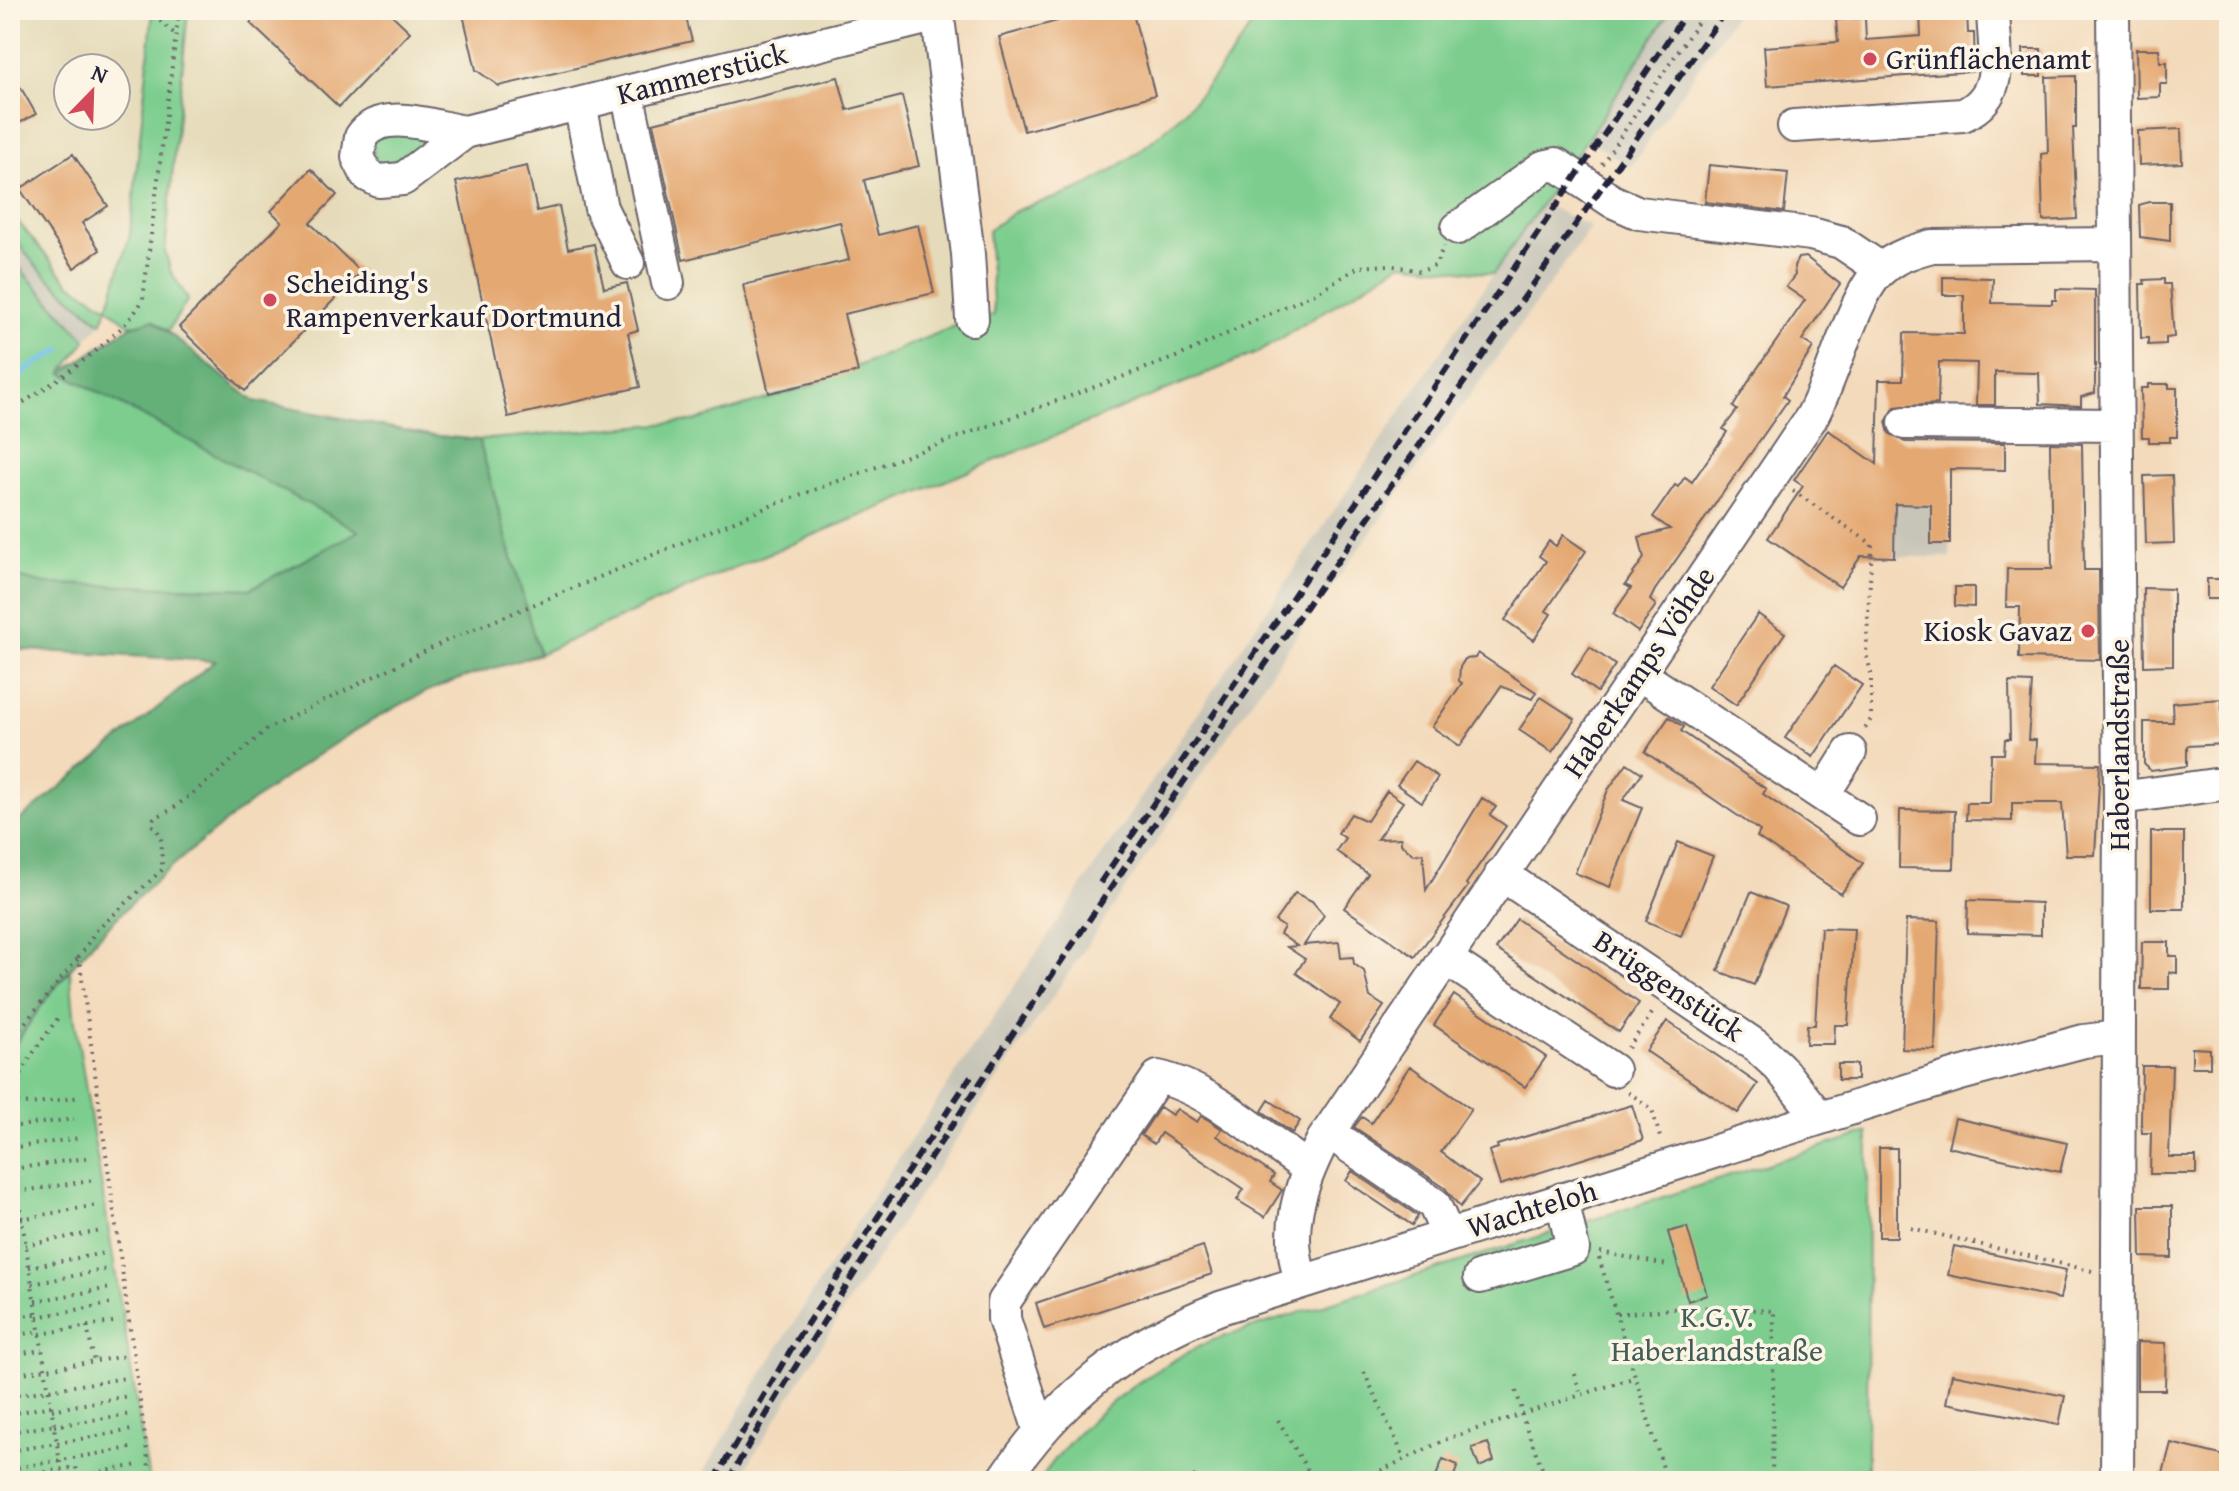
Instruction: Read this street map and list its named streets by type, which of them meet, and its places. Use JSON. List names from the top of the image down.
{
  "streets": {
    "street": [
      "Kammerstück",
      "Haberkamps Vöhde",
      "Haberlandstraße",
      "Brüggenstück",
      "Wachteloh"
    ]
  },
  "crossings": [
    ["Haberkamps Vöhde", "Haberlandstraße"],
    ["Haberkamps Vöhde", "Brüggenstück"],
    ["Haberkamps Vöhde", "Wachteloh"],
    ["Haberlandstraße", "Wachteloh"],
    ["Brüggenstück", "Wachteloh"]
  ],
  "parks": ["K.G.V. Haberlandstraße"],
  "places": ["Grünflächenamt", "Scheiding's Rampenverkauf Dortmund", "Kiosk Gavaz"],
  "north": "top right"
}
